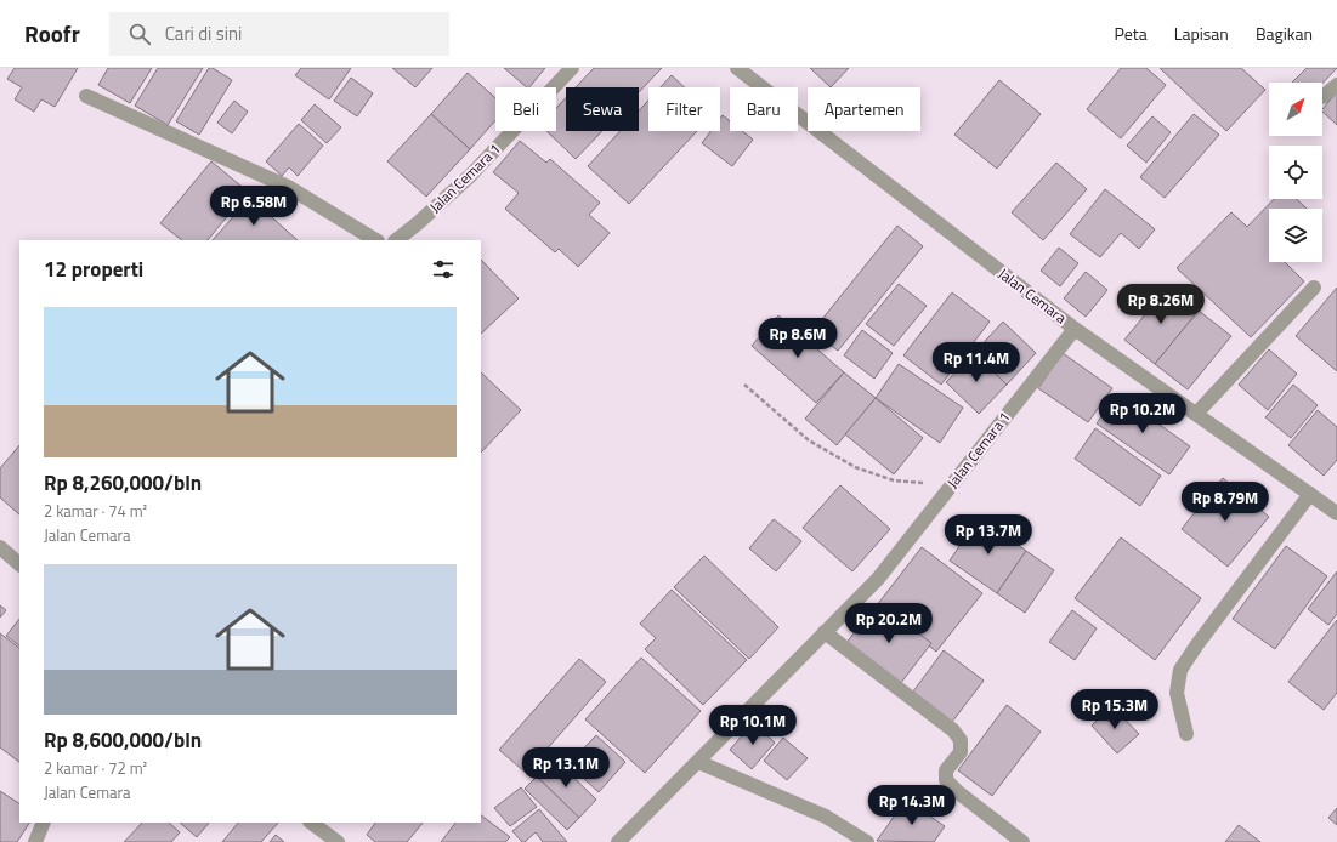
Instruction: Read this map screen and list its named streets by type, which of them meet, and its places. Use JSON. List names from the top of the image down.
{
  "streets": {
    "street": ["Jalan Cemara 1", "Jalan Cemara"]
  },
  "crossings": [
    ["Jalan Cemara 1", "Jalan Cemara"]
  ],
  "north": "top right",
  "page": {
    "header": "Roofr",
    "search": "Cari di sini",
    "nav": ["Peta", "Lapisan", "Bagikan"],
    "chip": [
      "Beli",
      "Sewa",
      "Filter",
      "Baru",
      "Apartemen"
    ],
    "price": [
      "Rp 6.58M",
      "Rp 8.26M",
      "Rp 8.6M",
      "Rp 11.4M",
      "Rp 10.2M",
      "Rp 8.79M",
      "Rp 13.7M",
      "Rp 20.2M",
      "Rp 15.3M",
      "Rp 10.1M",
      "Rp 13.1M",
      "Rp 14.3M"
    ],
    "heading": "12 properti",
    "list": [
      {
        "name": "Rp 8,260,000/bln",
        "note": "2 kamar · 74 m² · Jalan Cemara"
      },
      {
        "name": "Rp 8,600,000/bln",
        "note": "2 kamar · 72 m² · Jalan Cemara"
      }
    ]
  }
}
